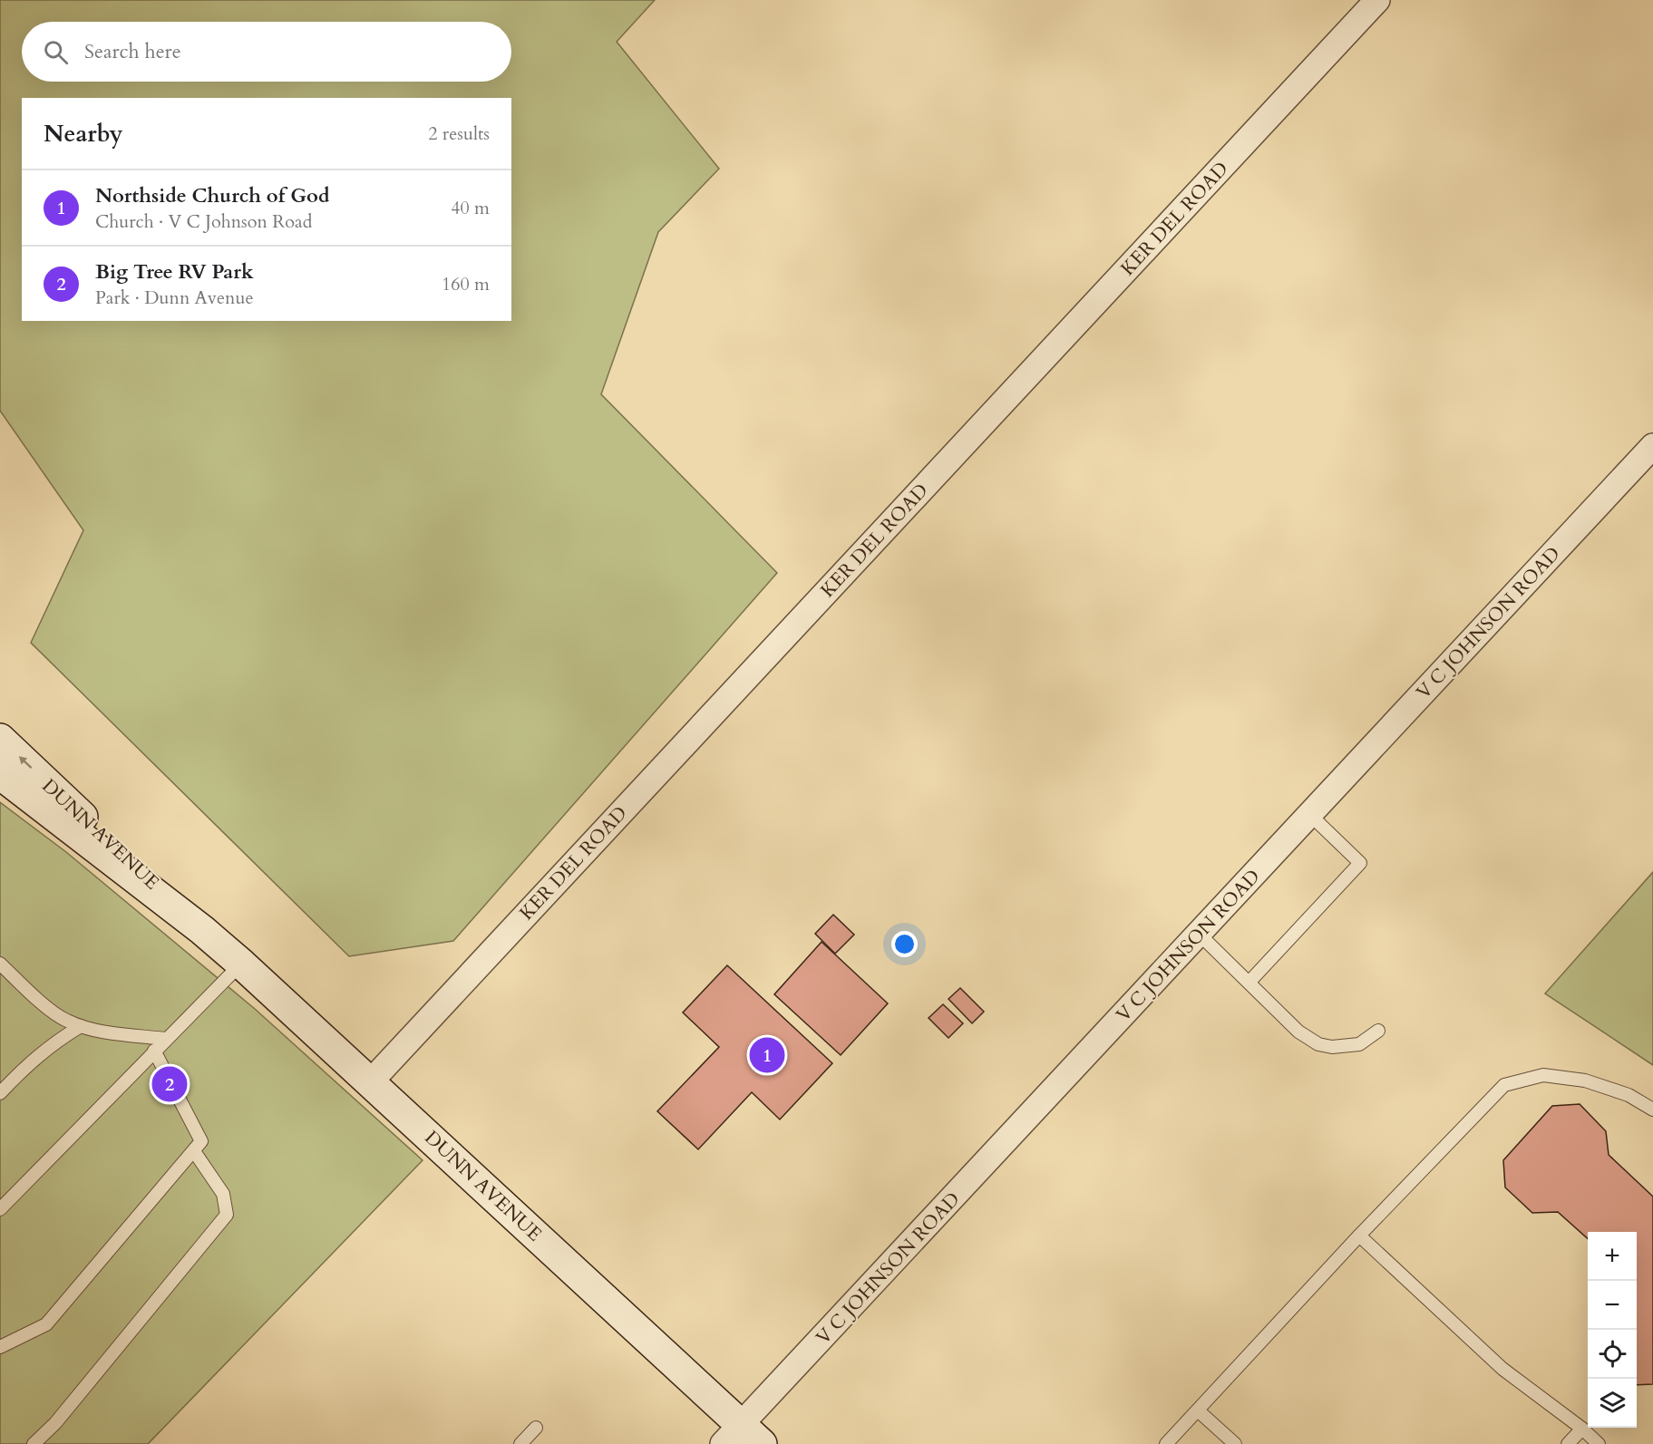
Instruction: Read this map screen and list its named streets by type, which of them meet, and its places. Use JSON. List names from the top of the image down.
{
  "streets": {
    "main road": ["DUNN AVENUE"],
    "street": ["KER DEL ROAD", "V C JOHNSON ROAD"]
  },
  "crossings": [
    ["KER DEL ROAD", "DUNN AVENUE"],
    ["V C JOHNSON ROAD", "DUNN AVENUE"]
  ],
  "page": {
    "search": "Search here",
    "heading": ["Nearby", "2 results"],
    "list": [
      {
        "mark": "1",
        "name": "Northside Church of God",
        "note": "Church · V C Johnson Road",
        "value": "40 m"
      },
      {
        "mark": "2",
        "name": "Big Tree RV Park",
        "note": "Park · Dunn Avenue",
        "value": "160 m"
      }
    ],
    "pins": ["1", "2"],
    "map_buttons": ["+", "−"]
  }
}
